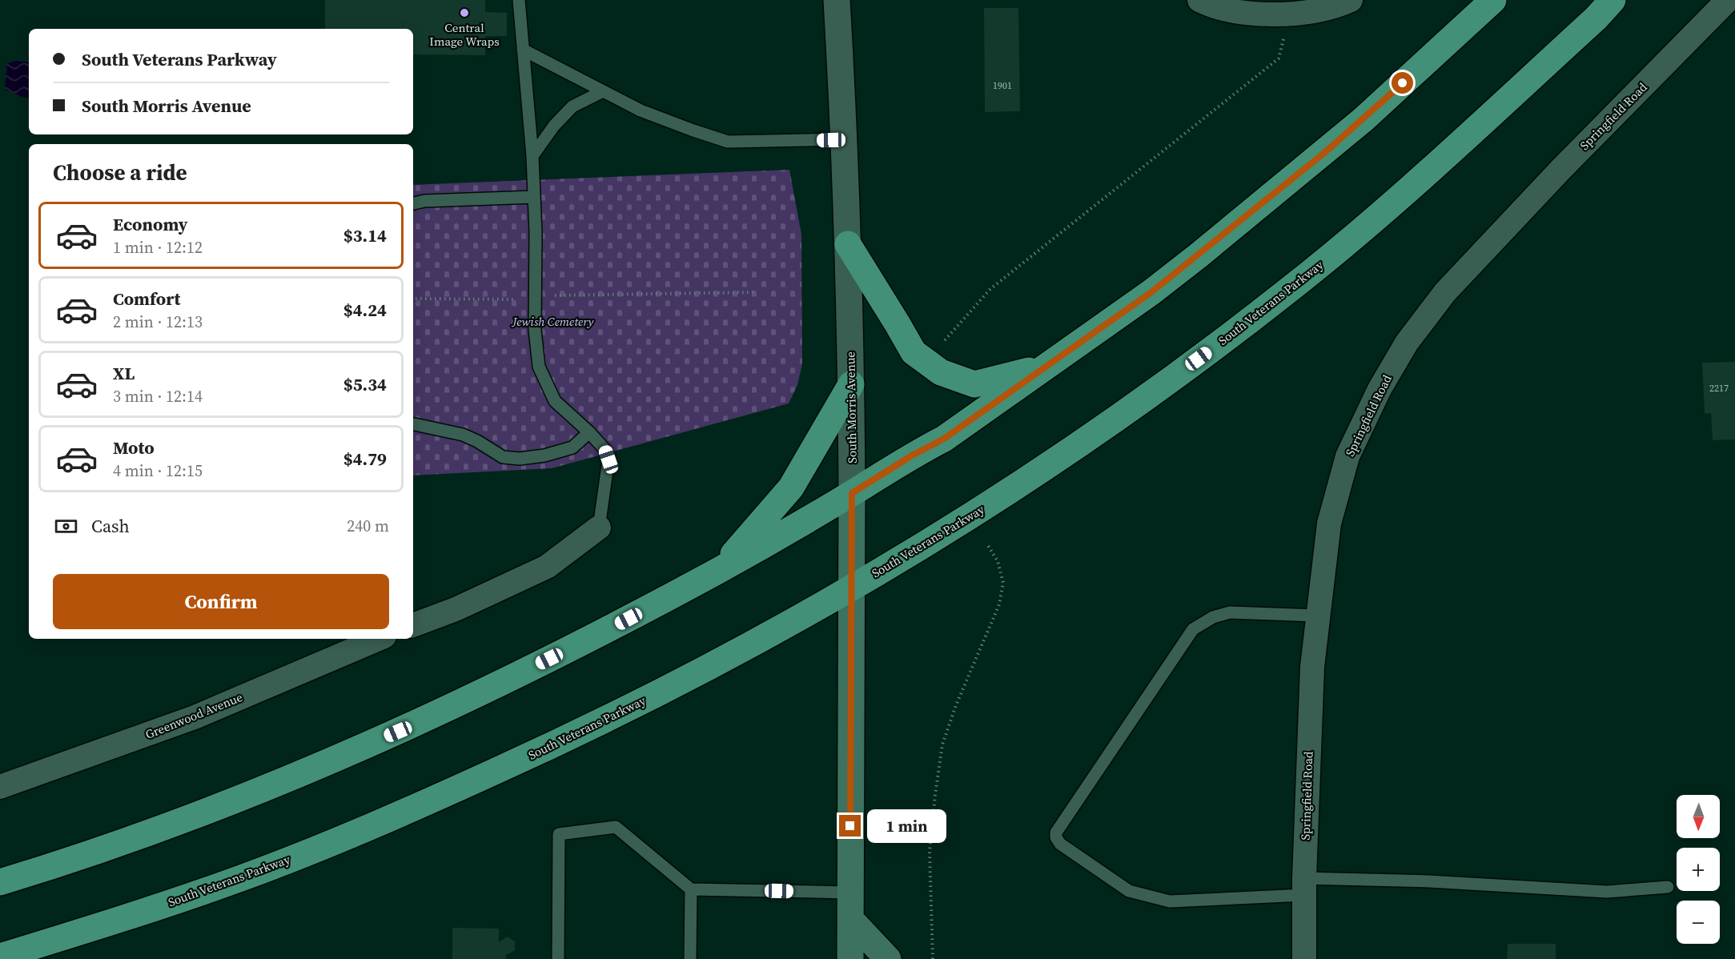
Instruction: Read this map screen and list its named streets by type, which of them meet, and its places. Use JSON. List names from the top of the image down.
{
  "streets": {
    "highway": ["South Veterans Parkway"],
    "main road": ["South Morris Avenue"],
    "street": ["Springfield Road", "Greenwood Avenue"]
  },
  "crossings": [
    ["South Veterans Parkway", "South Morris Avenue"]
  ],
  "parks": ["Jewish Cemetery"],
  "places": ["Central Image Wraps"],
  "house_numbers": ["1901", "2217"],
  "north": "bottom",
  "page": {
    "banner": ["South Veterans Parkway", "South Morris Avenue"],
    "heading": "Choose a ride",
    "list": [
      {
        "name": "Economy",
        "note": "1 min · 12:12",
        "value": "$3.14"
      },
      {
        "name": "Comfort",
        "note": "2 min · 12:13",
        "value": "$4.24"
      },
      {
        "name": "XL",
        "note": "3 min · 12:14",
        "value": "$5.34"
      },
      {
        "name": "Moto",
        "note": "4 min · 12:15",
        "value": "$4.79"
      }
    ],
    "pay": ["Cash", "240 m"],
    "buttons": "Confirm",
    "map_buttons": ["+", "−"],
    "bubble": "1 min"
  }
}
